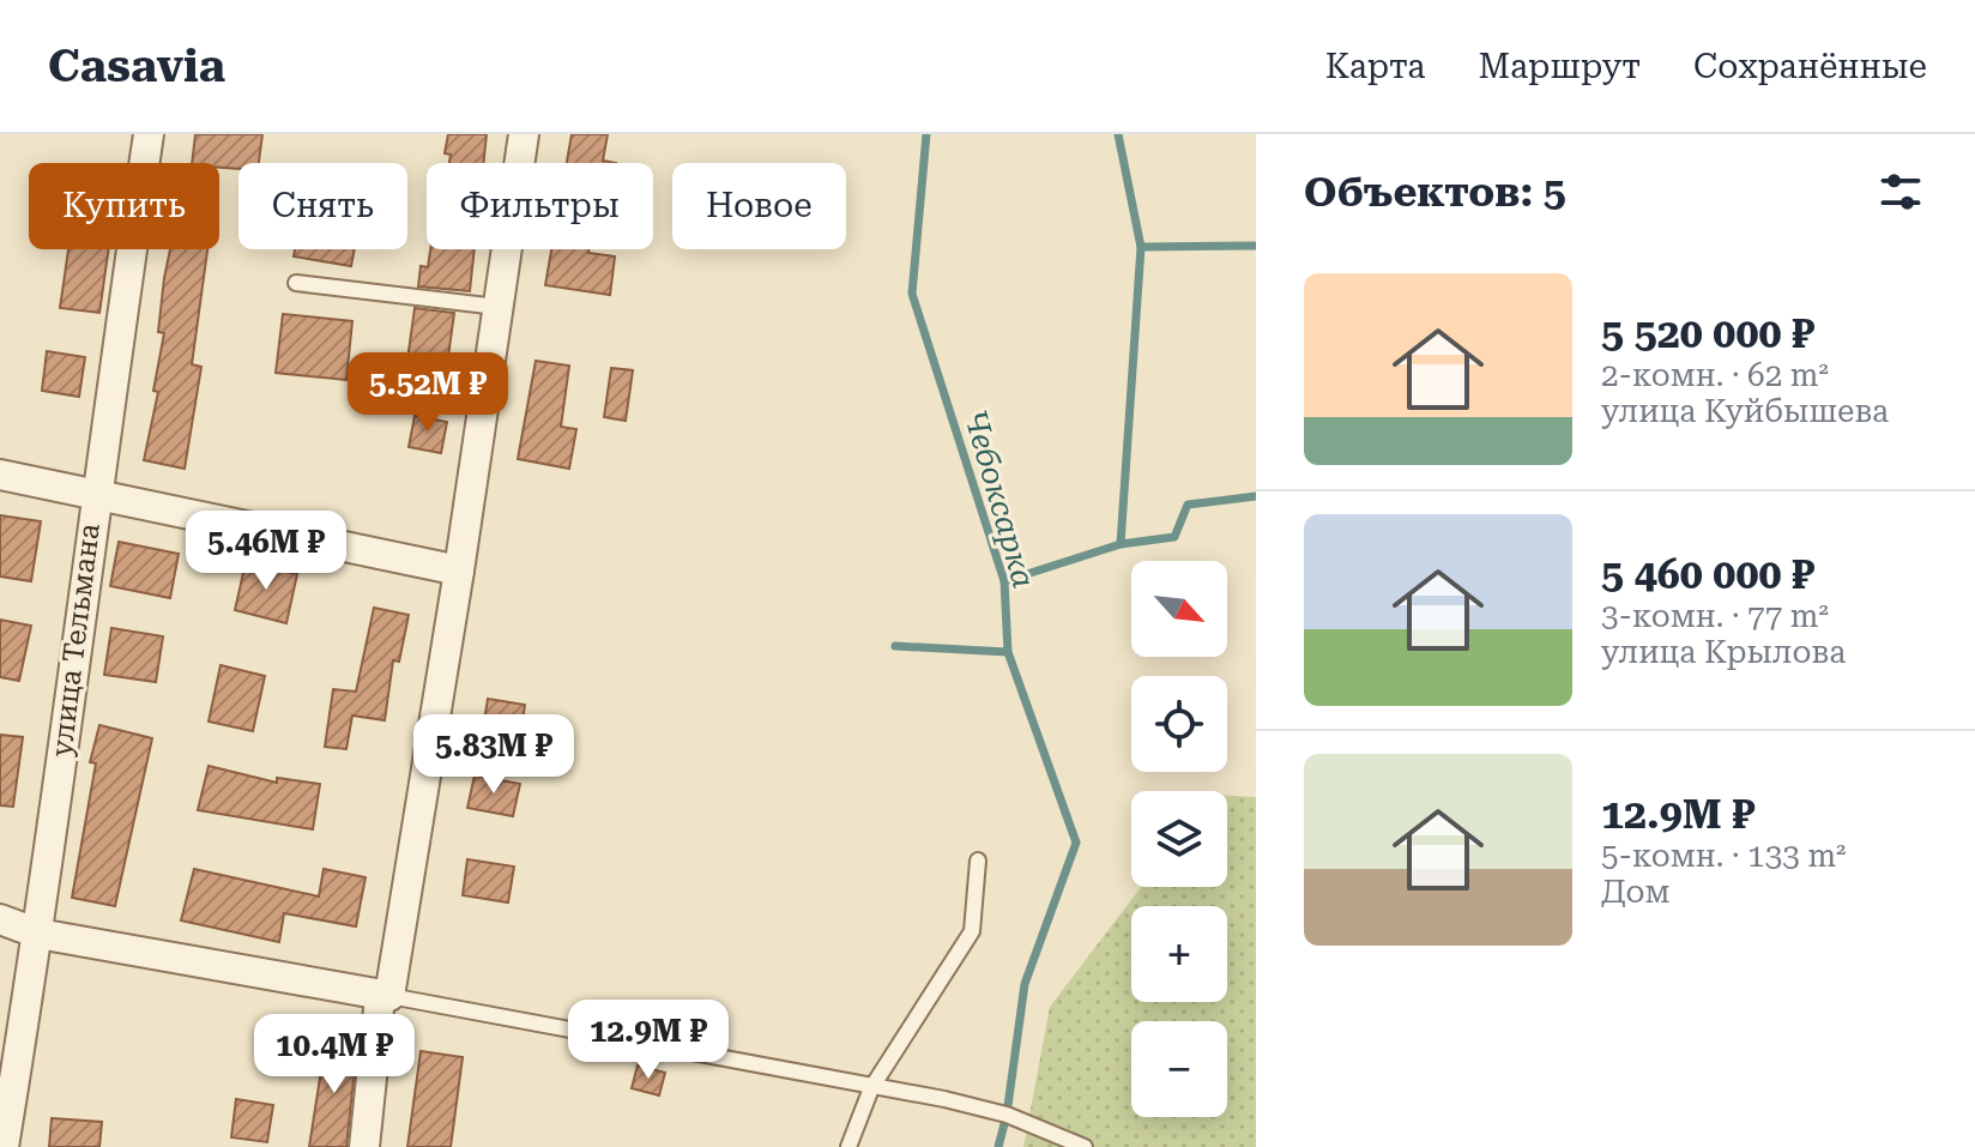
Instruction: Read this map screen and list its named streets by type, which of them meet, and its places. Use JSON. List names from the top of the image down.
{
  "streets": {
    "street": ["улица Тельмана"]
  },
  "water": ["Чебоксарка"],
  "north": "bottom right",
  "page": {
    "header": "Casavia",
    "nav": ["Карта", "Маршрут", "Сохранённые"],
    "heading": "Объектов: 5",
    "chip": [
      "Купить",
      "Снять",
      "Фильтры",
      "Новое"
    ],
    "list": [
      {
        "name": "5 520 000 ₽",
        "note": "2-комн. · 62 m² · улица Куйбышева"
      },
      {
        "name": "5 460 000 ₽",
        "note": "3-комн. · 77 m² · улица Крылова"
      },
      {
        "name": "12.9M ₽",
        "note": "5-комн. · 133 m² · Дом"
      }
    ],
    "price": [
      "5.52M ₽",
      "5.46M ₽",
      "5.83M ₽",
      "12.9M ₽",
      "10.4M ₽"
    ],
    "map_buttons": ["+", "−"]
  }
}
